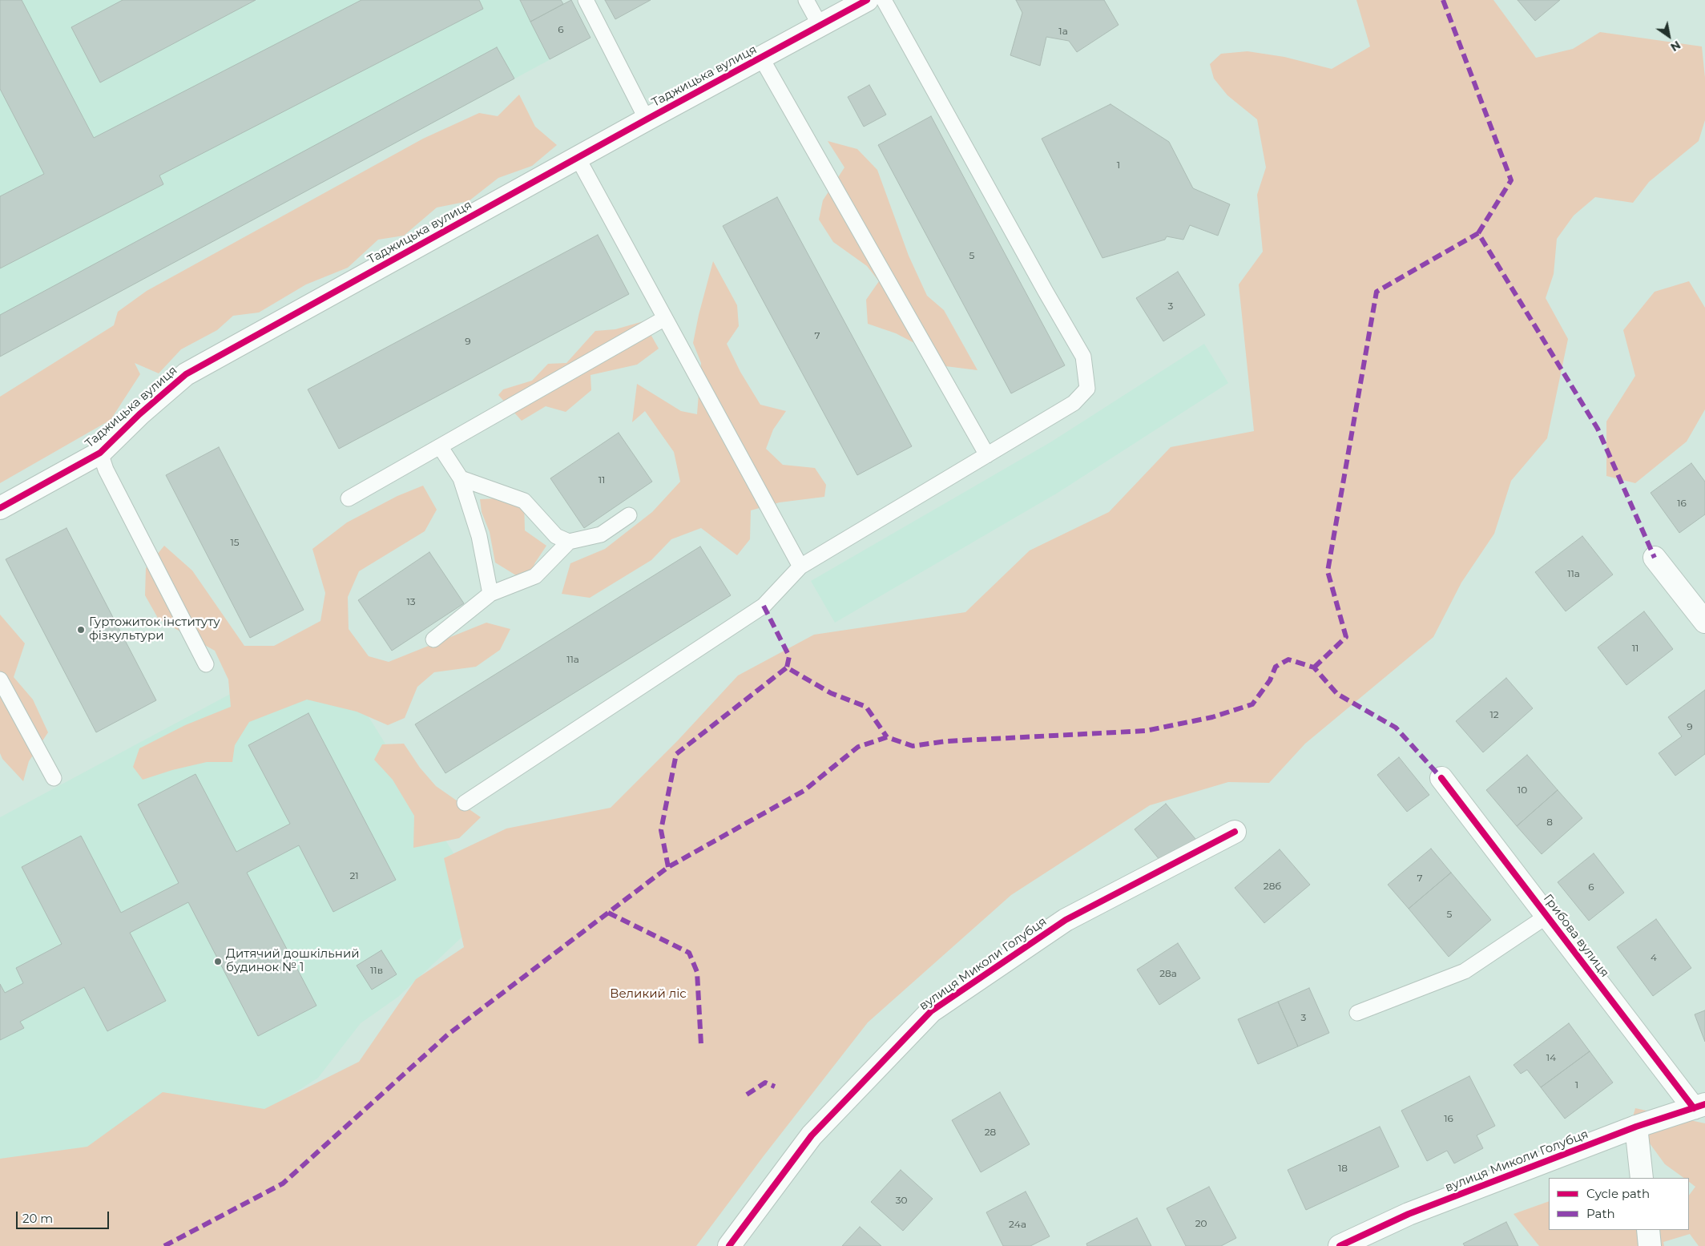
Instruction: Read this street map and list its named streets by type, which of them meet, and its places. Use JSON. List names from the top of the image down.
{
  "streets": {
    "street": ["Таджицька вулиця", "Грибова вулиця", "вулиця Миколи Голубця"]
  },
  "crossings": [
    ["Грибова вулиця", "вулиця Миколи Голубця"]
  ],
  "parks": ["Великий ліс"],
  "places": ["Гуртожиток інституту фізкультури", "Дитячий дошкільний будинок № 1"],
  "house_numbers": [
    "6",
    "1а",
    "1",
    "5",
    "3",
    "7",
    "9",
    "11",
    "16",
    "15",
    "11а",
    "13",
    "11",
    "11а",
    "12",
    "9",
    "10",
    "8",
    "21",
    "7",
    "28б",
    "6",
    "5",
    "4",
    "11в",
    "28а",
    "3",
    "14",
    "1",
    "16",
    "28",
    "18",
    "30",
    "20",
    "24а"
  ],
  "legend": ["Cycle path", "Path"],
  "scale_bar": "20 m",
  "north": "bottom right"
}
